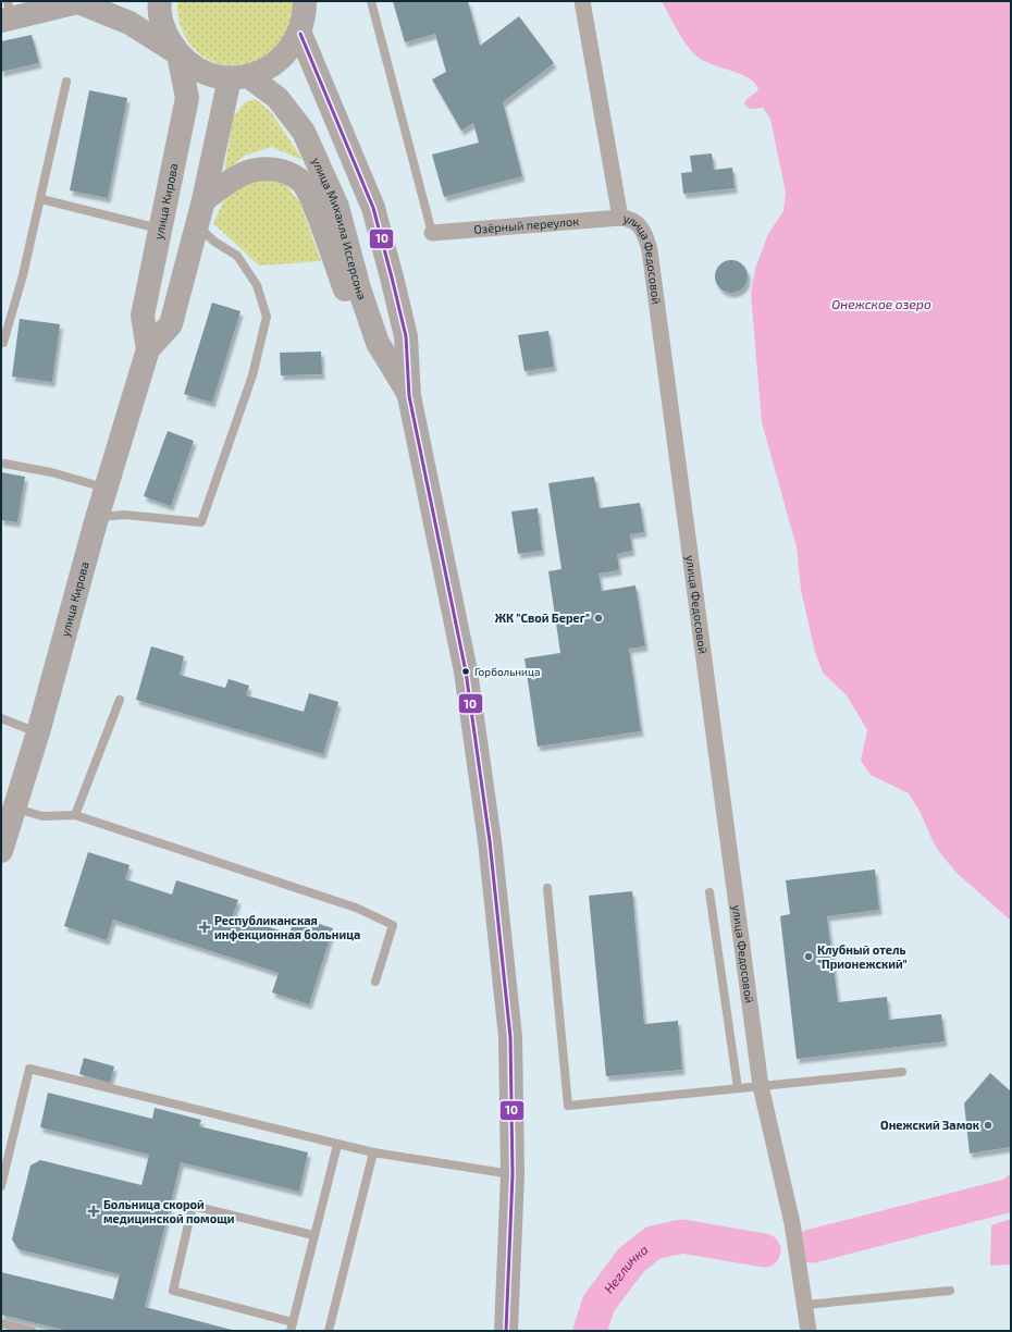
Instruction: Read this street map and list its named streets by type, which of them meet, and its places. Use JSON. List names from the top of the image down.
{
  "streets": {
    "main road": ["улица Кирова", "улица Михаила Иссерсона"],
    "street": ["Озёрный переулок", "улица Федосовой"]
  },
  "crossings": [
    ["улица Кирова", "улица Михаила Иссерсона"],
    ["Озёрный переулок", "улица Федосовой"]
  ],
  "water": ["Онежское озеро", "Неглинка"],
  "places": {
    "other": [
      "ЖК \"Свой Берег\"",
      "Горбольница",
      "Клубный отель \"Прионежский\"",
      "Онежский Замок"
    ],
    "health": ["Республиканская инфекционная больница", "Больница скорой медицинской помощи"]
  },
  "lines": ["transit line 10"]
}
